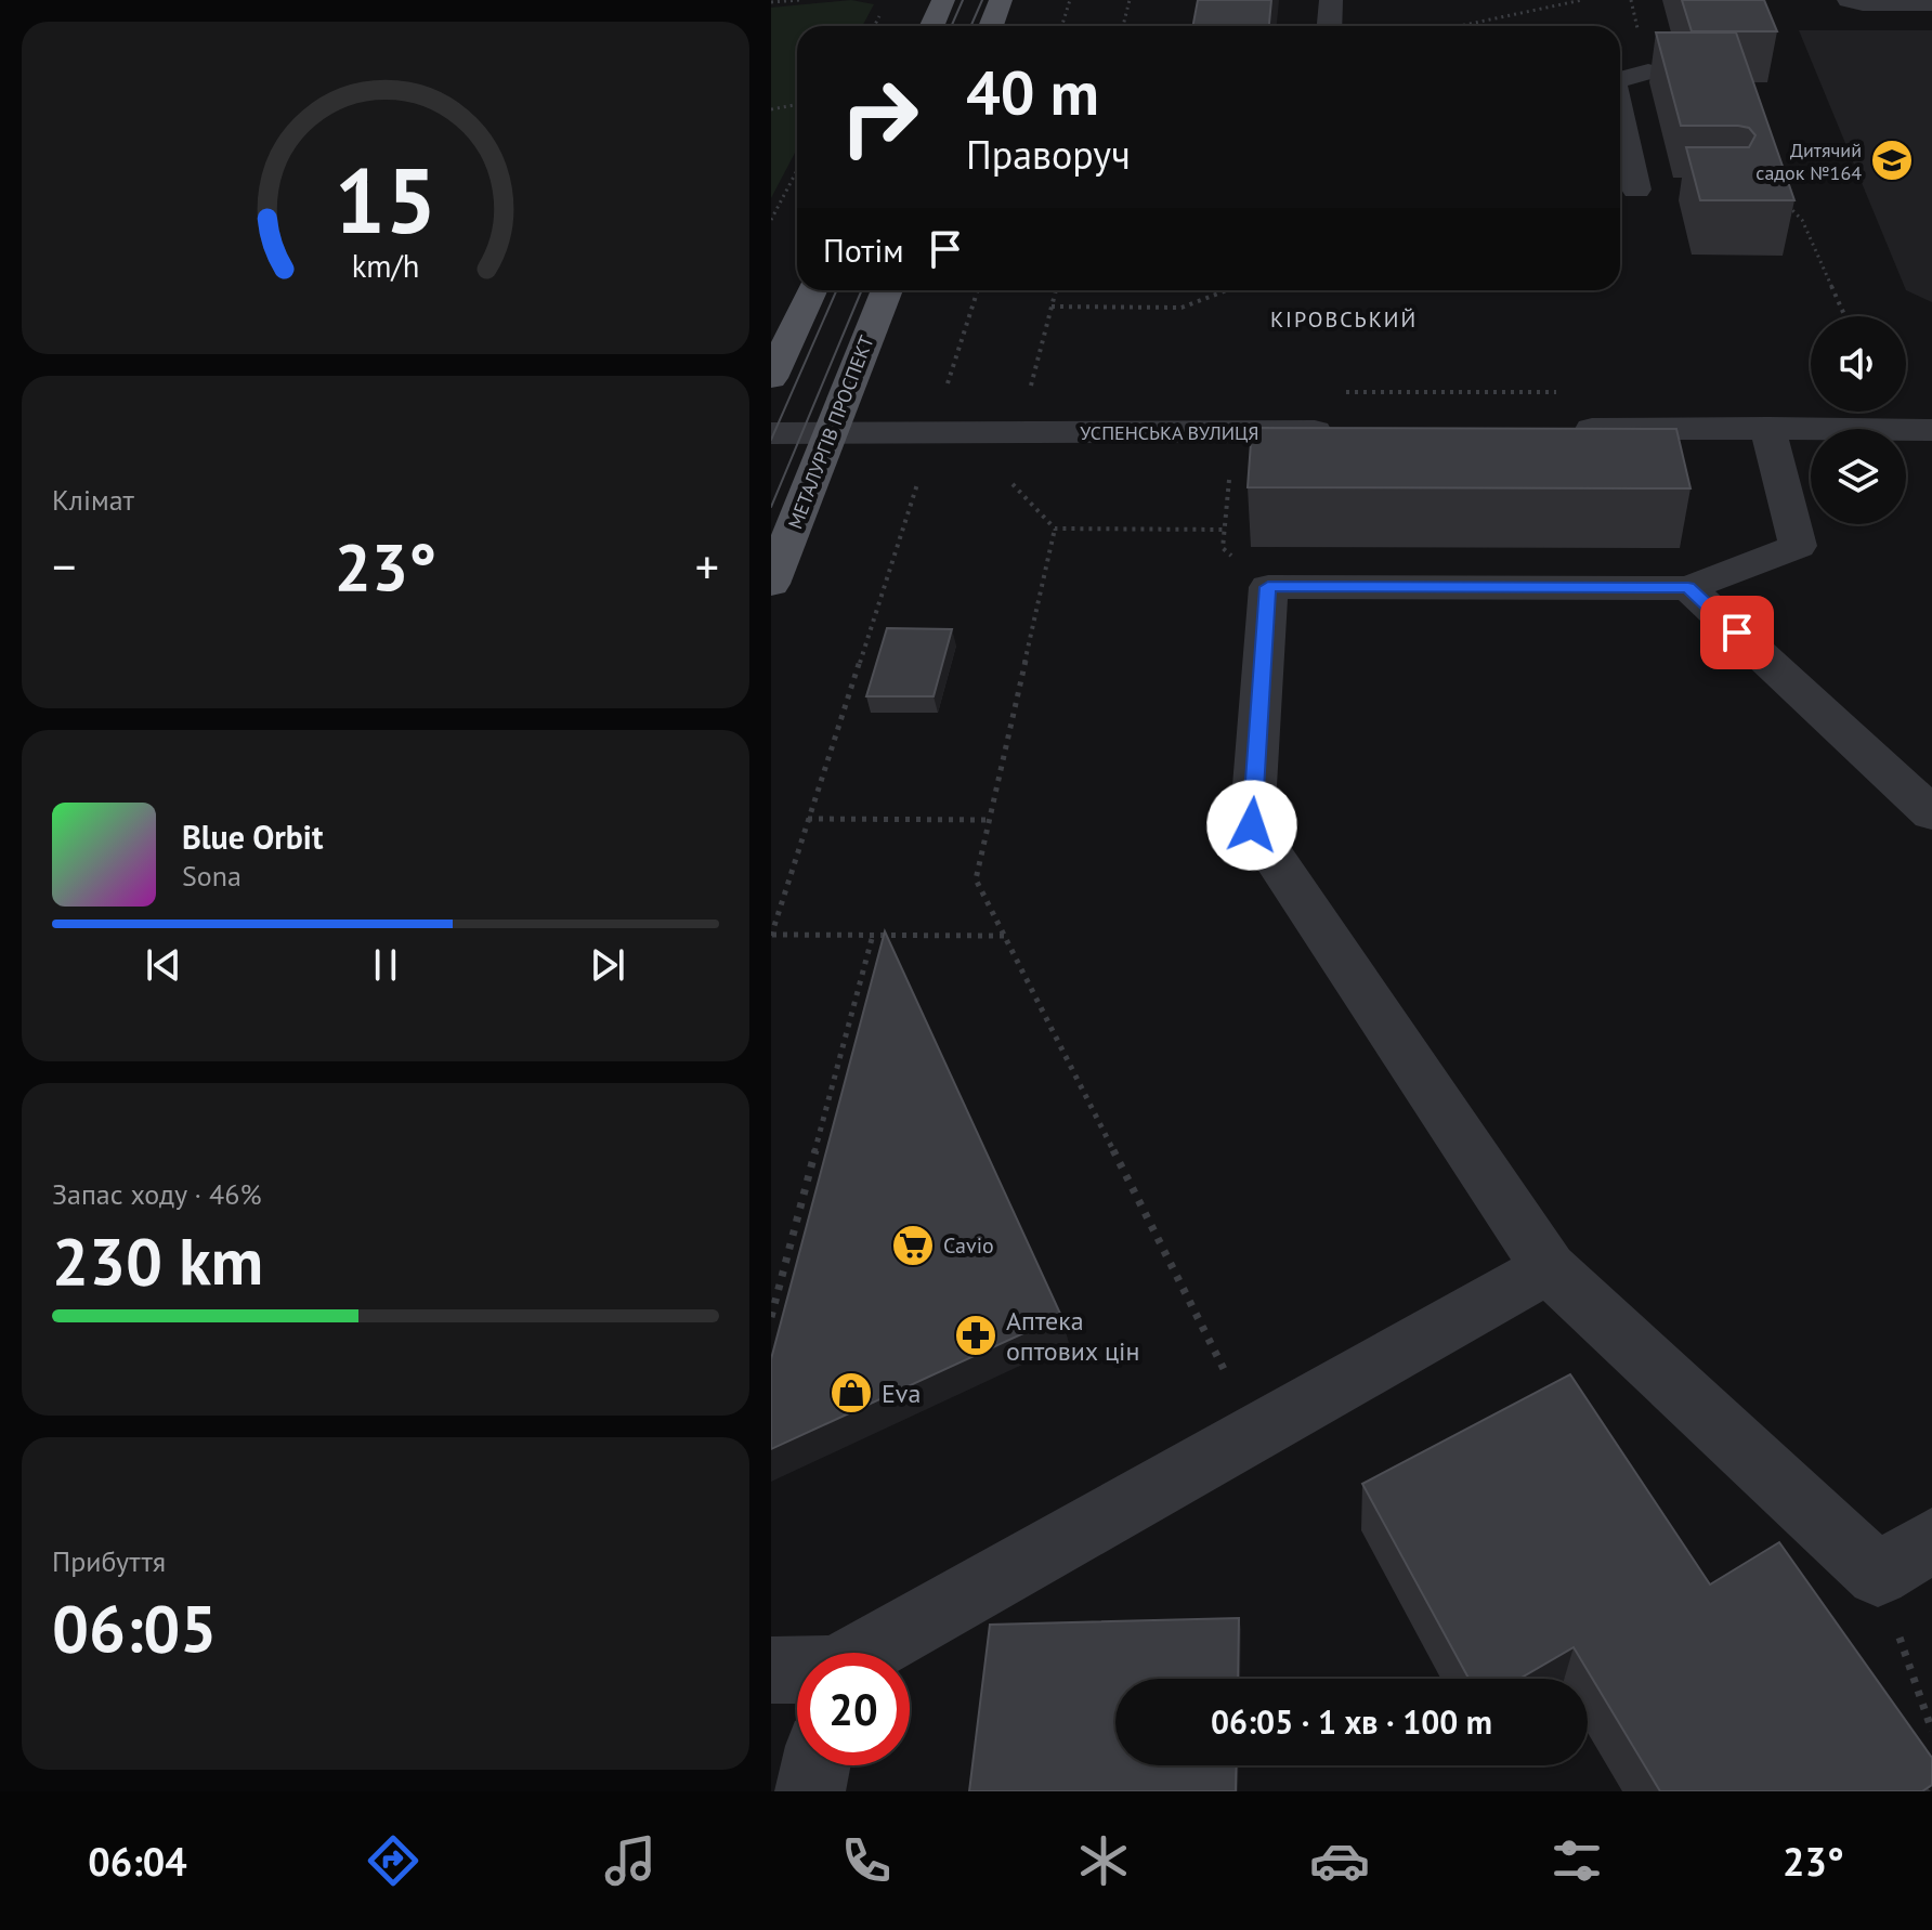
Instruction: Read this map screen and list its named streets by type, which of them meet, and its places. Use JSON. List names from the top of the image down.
{
  "streets": {
    "main road": ["МЕТАЛУРГІВ ПРОСПЕКТ"],
    "street": ["УСПЕНСЬКА ВУЛИЦЯ"]
  },
  "crossings": [
    ["МЕТАЛУРГІВ ПРОСПЕКТ", "УСПЕНСЬКА ВУЛИЦЯ"]
  ],
  "districts": ["КІРОВСЬКИЙ"],
  "places": {
    "school or university": ["Дитячий садок №164"],
    "supermarket": ["Cavio"],
    "pharmacy": ["Аптека оптових цін"],
    "shop": ["Eva"]
  },
  "page": {
    "turn": ["40 m", "Праворуч"],
    "then": "Потім",
    "tile": [
      "Клімат",
      ["Запас ходу · 46%", "230 km"],
      ["Прибуття", "06:05"]
    ],
    "heat": ["−", "23°", "+"],
    "song": ["Blue Orbit", "Sona"],
    "limit": "20",
    "trip": "06:05 · 1 хв · 100 m",
    "tabs": ["06:04", "23°"],
    "gauge": ["15", "km/h"]
  }
}
